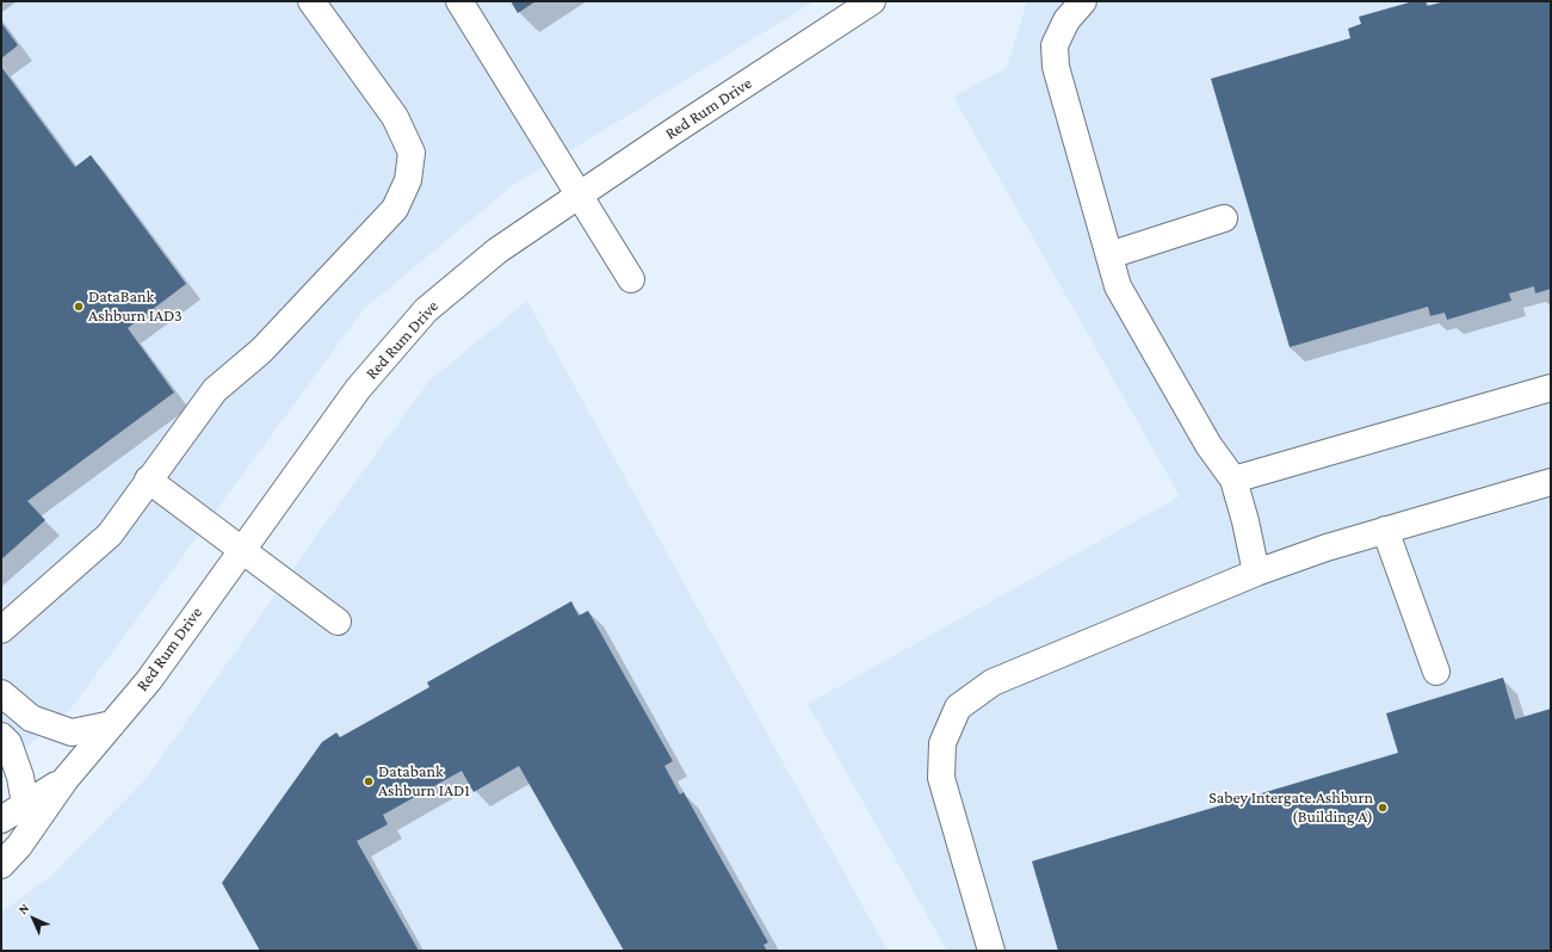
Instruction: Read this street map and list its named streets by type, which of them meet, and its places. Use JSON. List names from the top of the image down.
{
  "streets": {
    "street": ["Red Rum Drive"]
  },
  "places": ["DataBank Ashburn IAD3", "Databank Ashburn IAD1", "Sabey Intergate.Ashburn (Building A)"],
  "north": "top left"
}
